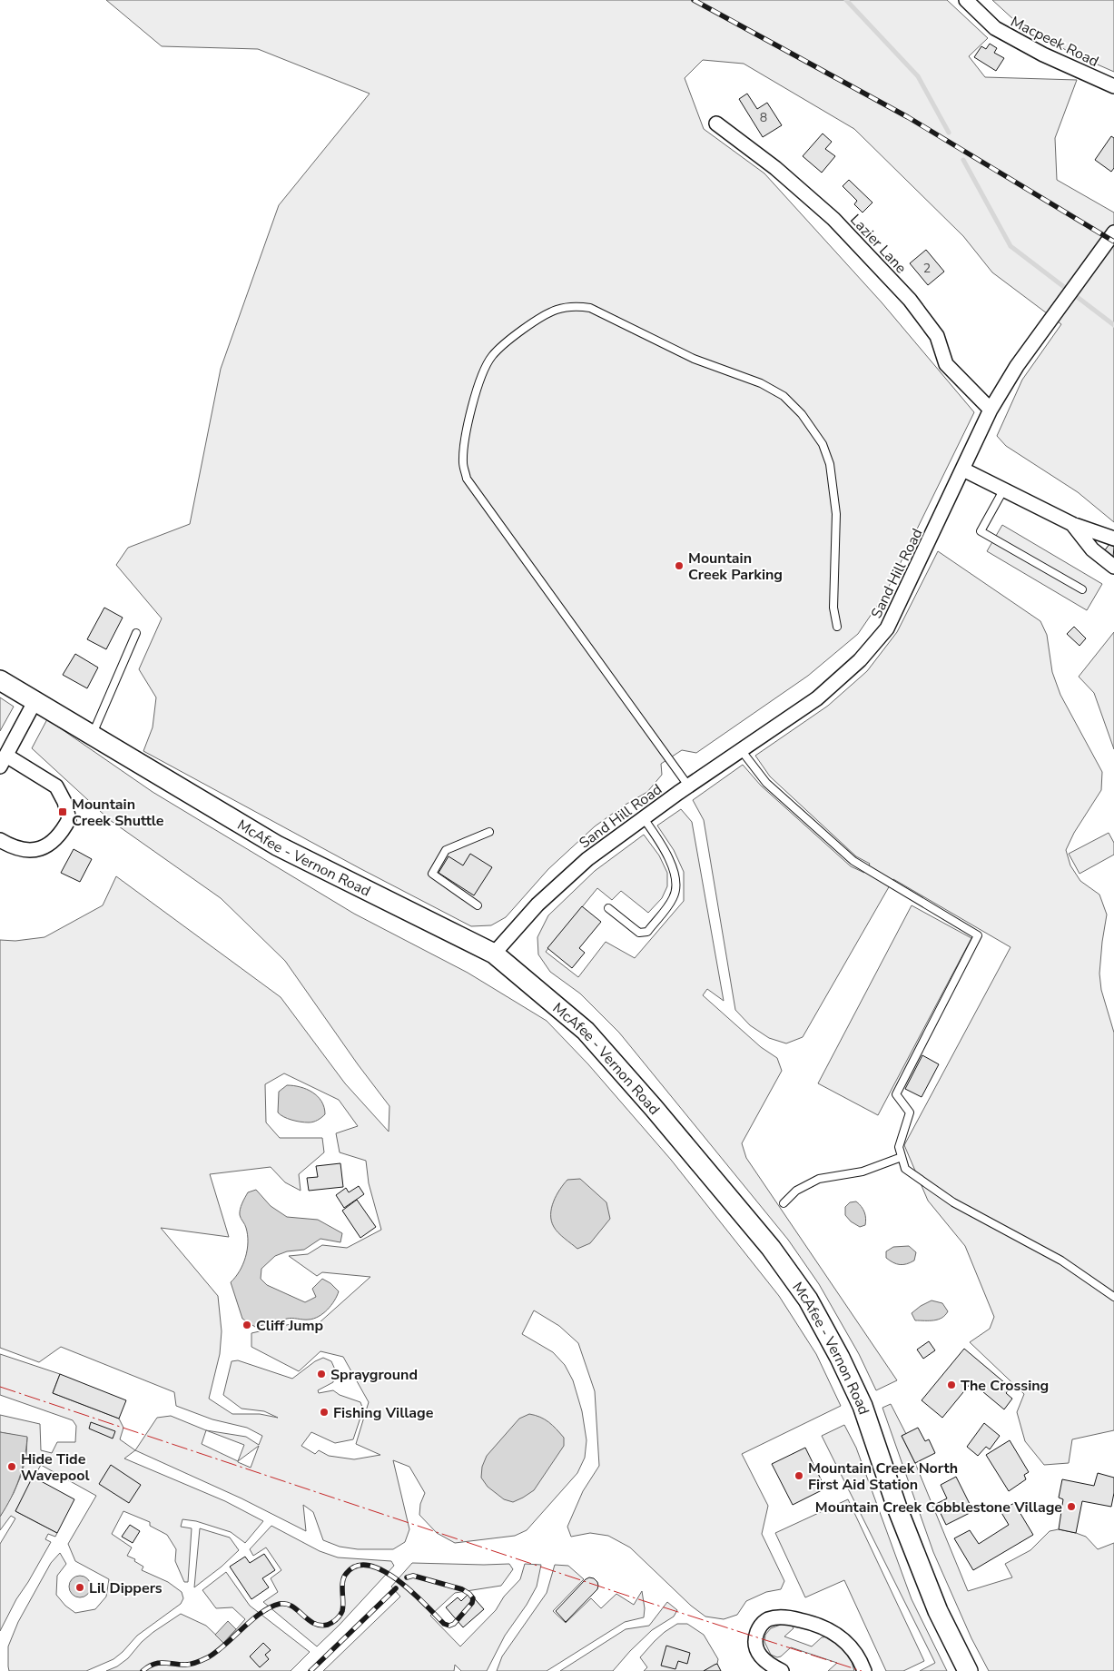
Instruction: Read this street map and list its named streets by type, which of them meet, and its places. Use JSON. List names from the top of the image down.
{
  "streets": {
    "main road": ["McAfee - Vernon Road"],
    "street": ["Macpeek Road", "Lazier Lane", "Sand Hill Road"]
  },
  "crossings": [
    ["Lazier Lane", "Sand Hill Road"],
    ["Sand Hill Road", "McAfee - Vernon Road"]
  ],
  "places": {
    "other": [
      "Mountain Creek Parking",
      "Cliff Jump",
      "Sprayground",
      "The Crossing",
      "Fishing Village",
      "Hide Tide Wavepool",
      "Mountain Creek North First Aid Station",
      "Mountain Creek Cobblestone Village",
      "Lil Dippers"
    ],
    "transit": ["Mountain Creek Shuttle"]
  },
  "house_numbers": ["8", "2"]
}
